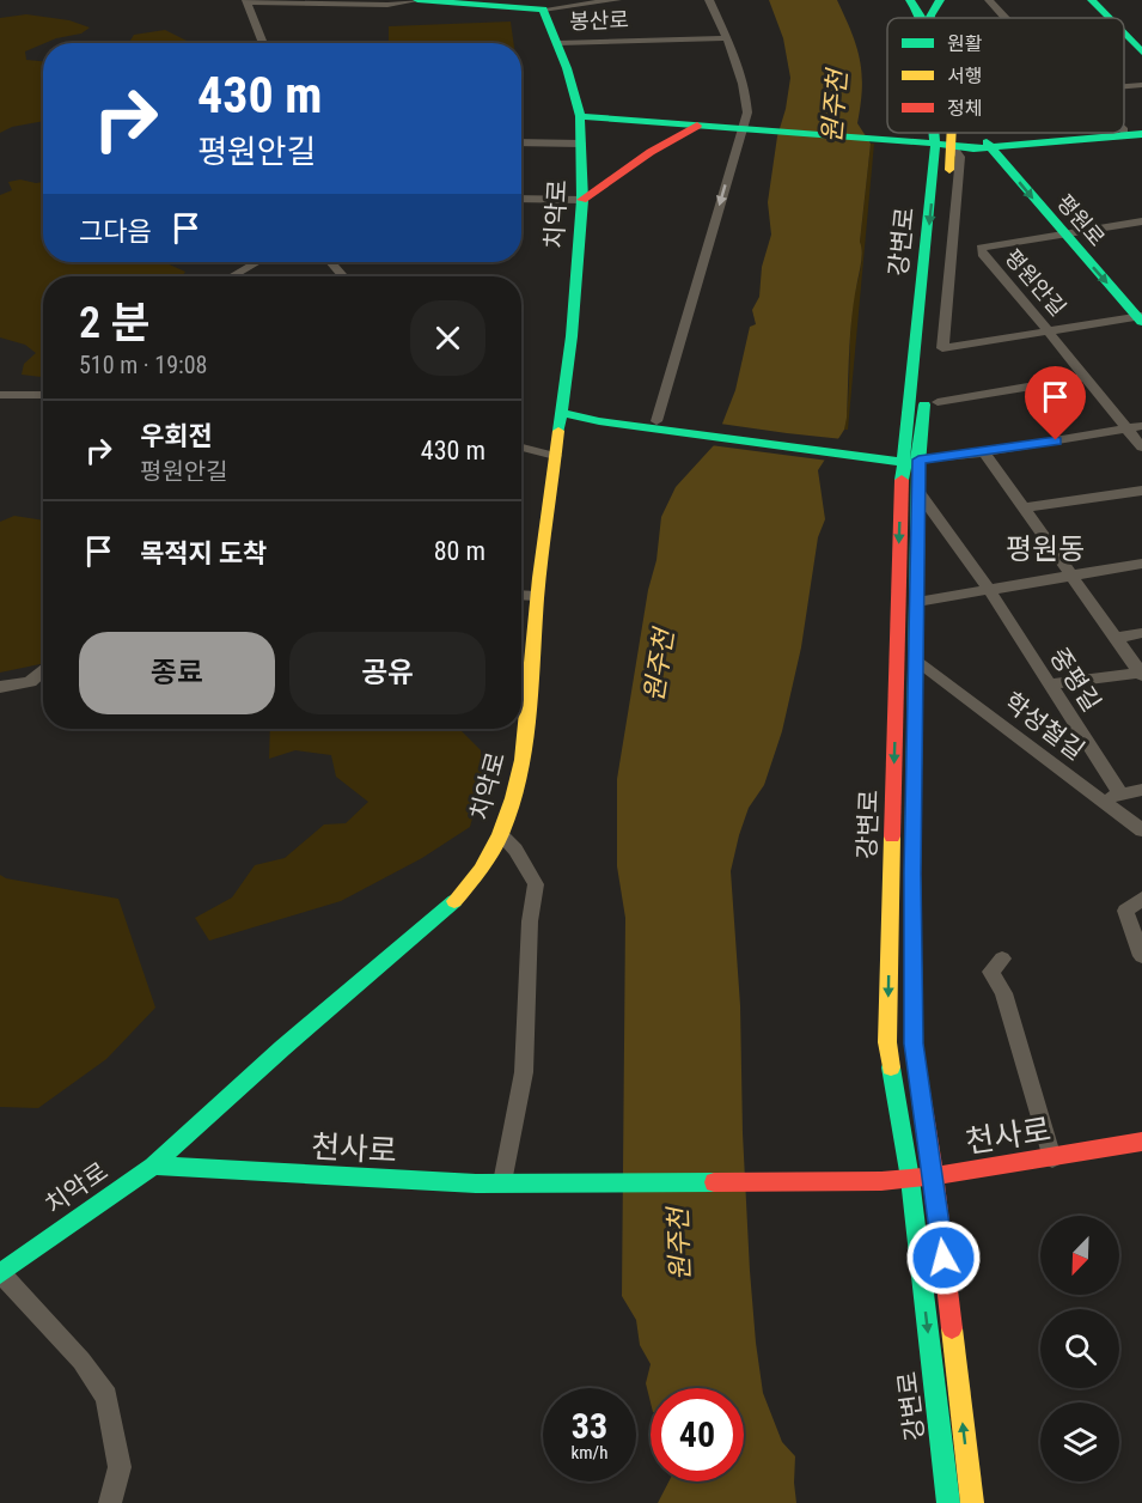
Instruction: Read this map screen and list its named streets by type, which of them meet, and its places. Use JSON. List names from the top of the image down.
{
  "streets": {
    "street": [
      "봉산로",
      "치악로",
      "평원로",
      "강변로",
      "평원안길",
      "중평길",
      "학성철길",
      "천사로"
    ]
  },
  "crossings": [
    ["봉산로", "치악로"],
    ["치악로", "천사로"],
    ["평원로", "평원안길"],
    ["강변로", "중평길"],
    ["강변로", "학성철길"],
    ["강변로", "천사로"]
  ],
  "one_way": ["평원로"],
  "districts": ["평원동"],
  "water": ["원주천"],
  "legend": ["원활", "서행", "정체"],
  "north": "bottom left",
  "page": {
    "turn": ["430 m", "평원안길"],
    "then": "그다음",
    "heading": ["2 분", "510 m · 19:08"],
    "list": [
      {
        "name": "우회전",
        "note": "평원안길",
        "value": "430 m"
      },
      {
        "name": "목적지 도착",
        "value": "80 m"
      }
    ],
    "buttons": ["종료", "공유"],
    "speed": "33 km/h",
    "limit": "40"
  }
}
